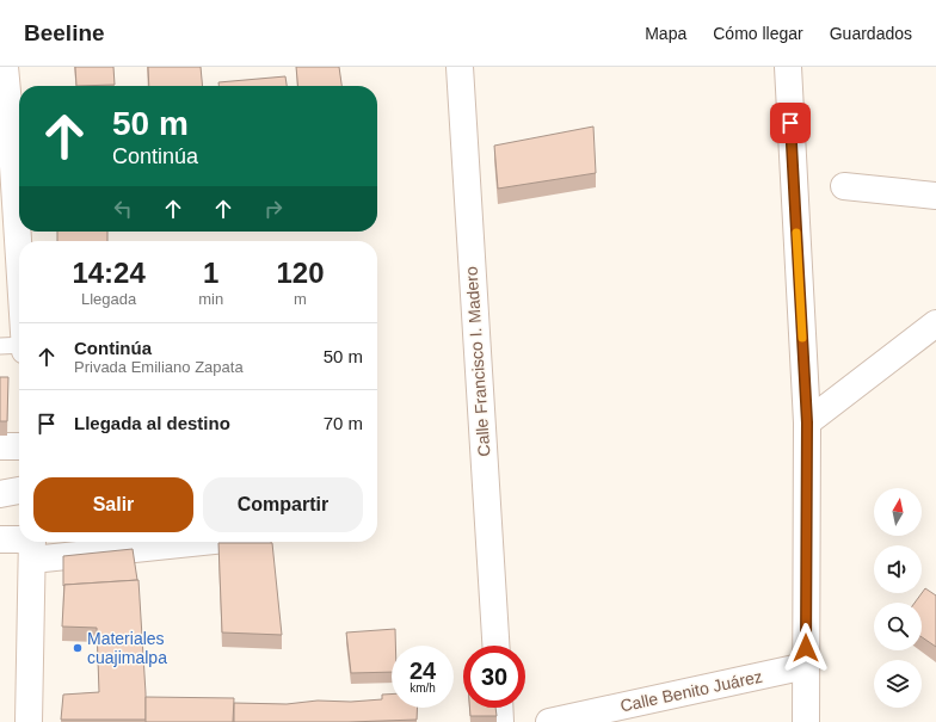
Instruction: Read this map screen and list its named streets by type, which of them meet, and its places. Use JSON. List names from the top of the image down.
{
  "streets": {
    "street": ["Calle Francisco I. Madero", "Calle Benito Juárez"]
  },
  "places": ["Materiales cuajimalpa"],
  "north": "top",
  "page": {
    "header": "Beeline",
    "nav": ["Mapa", "Cómo llegar", "Guardados"],
    "turn": ["50 m", "Continúa"],
    "eta": [
      "14:24",
      "Llegada",
      "1",
      "min",
      "120",
      "m"
    ],
    "list": [
      {
        "name": "Continúa",
        "note": "Privada Emiliano Zapata",
        "value": "50 m"
      },
      {
        "name": "Llegada al destino",
        "value": "70 m"
      }
    ],
    "buttons": ["Salir", "Compartir"],
    "speed": "24 km/h",
    "limit": "30"
  }
}
